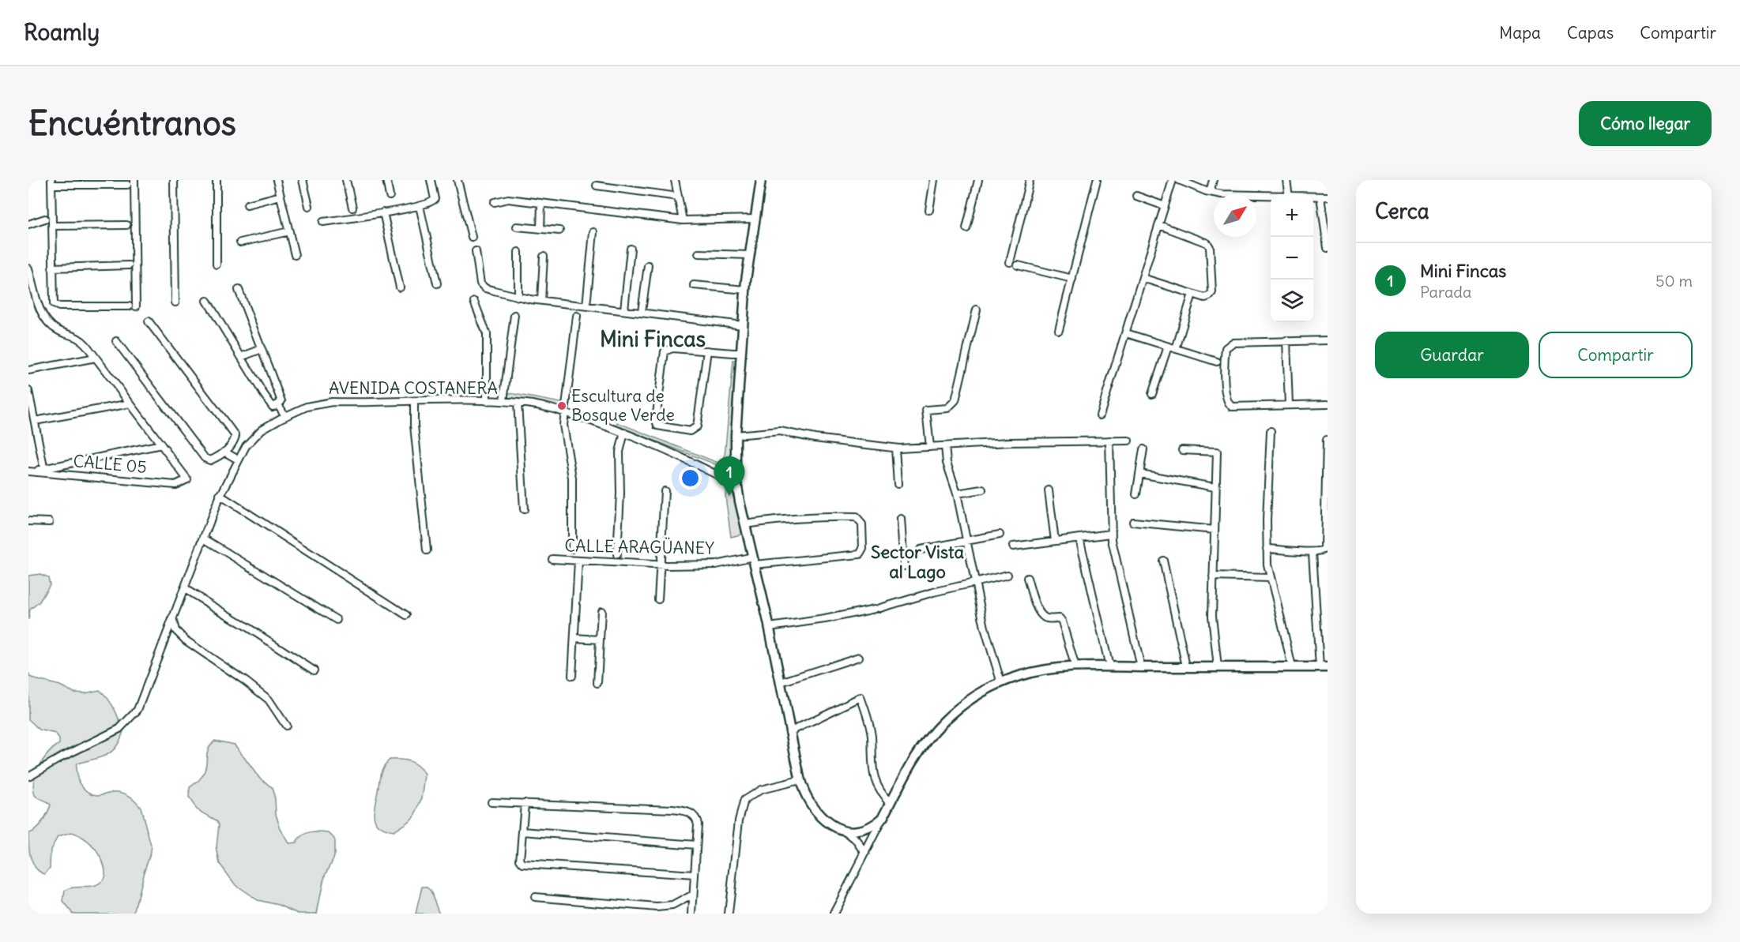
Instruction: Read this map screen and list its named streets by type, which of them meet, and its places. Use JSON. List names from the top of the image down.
{
  "streets": {
    "street": ["AVENIDA COSTANERA", "CALLE 05", "CALLE ARAGÜANEY"]
  },
  "districts": ["Mini Fincas", "Sector Vista al Lago"],
  "places": ["Escultura de Bosque Verde"],
  "north": "top right",
  "page": {
    "header": "Roamly",
    "nav": ["Mapa", "Capas", "Compartir"],
    "buttons": [
      "Cómo llegar",
      ["Guardar", "Compartir"]
    ],
    "title": "Encuéntranos",
    "heading": "Cerca",
    "map_buttons": ["+", "−"],
    "list": [
      {
        "mark": "1",
        "name": "Mini Fincas",
        "note": "Parada",
        "value": "50 m"
      }
    ],
    "pins": "1"
  }
}
